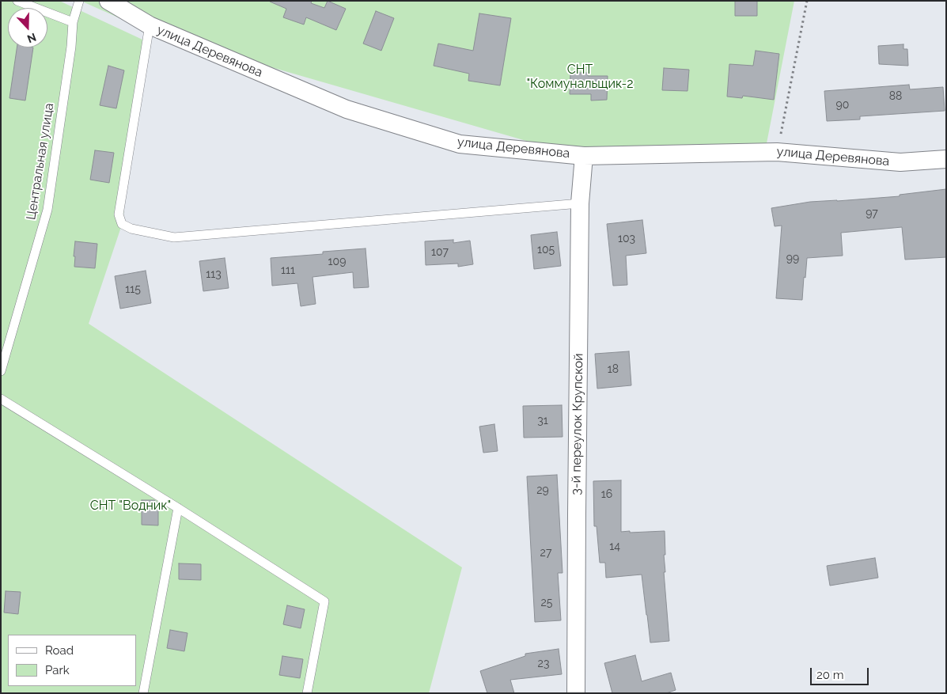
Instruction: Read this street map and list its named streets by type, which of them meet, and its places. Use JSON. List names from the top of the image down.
{
  "streets": {
    "street": ["улица Деревянова", "3-й переулок Крупской"],
    "lane": ["Центральная улица"]
  },
  "crossings": [
    ["улица Деревянова", "3-й переулок Крупской"]
  ],
  "parks": ["СНТ \"Коммунальщик-2", "СНТ \"Водник\""],
  "house_numbers": [
    "88",
    "90",
    "97",
    "103",
    "105",
    "107",
    "99",
    "109",
    "111",
    "113",
    "115",
    "18",
    "31",
    "29",
    "16",
    "14",
    "27",
    "25",
    "23"
  ],
  "legend": ["Road", "Park"],
  "scale_bar": "20 m",
  "north": "bottom"
}
